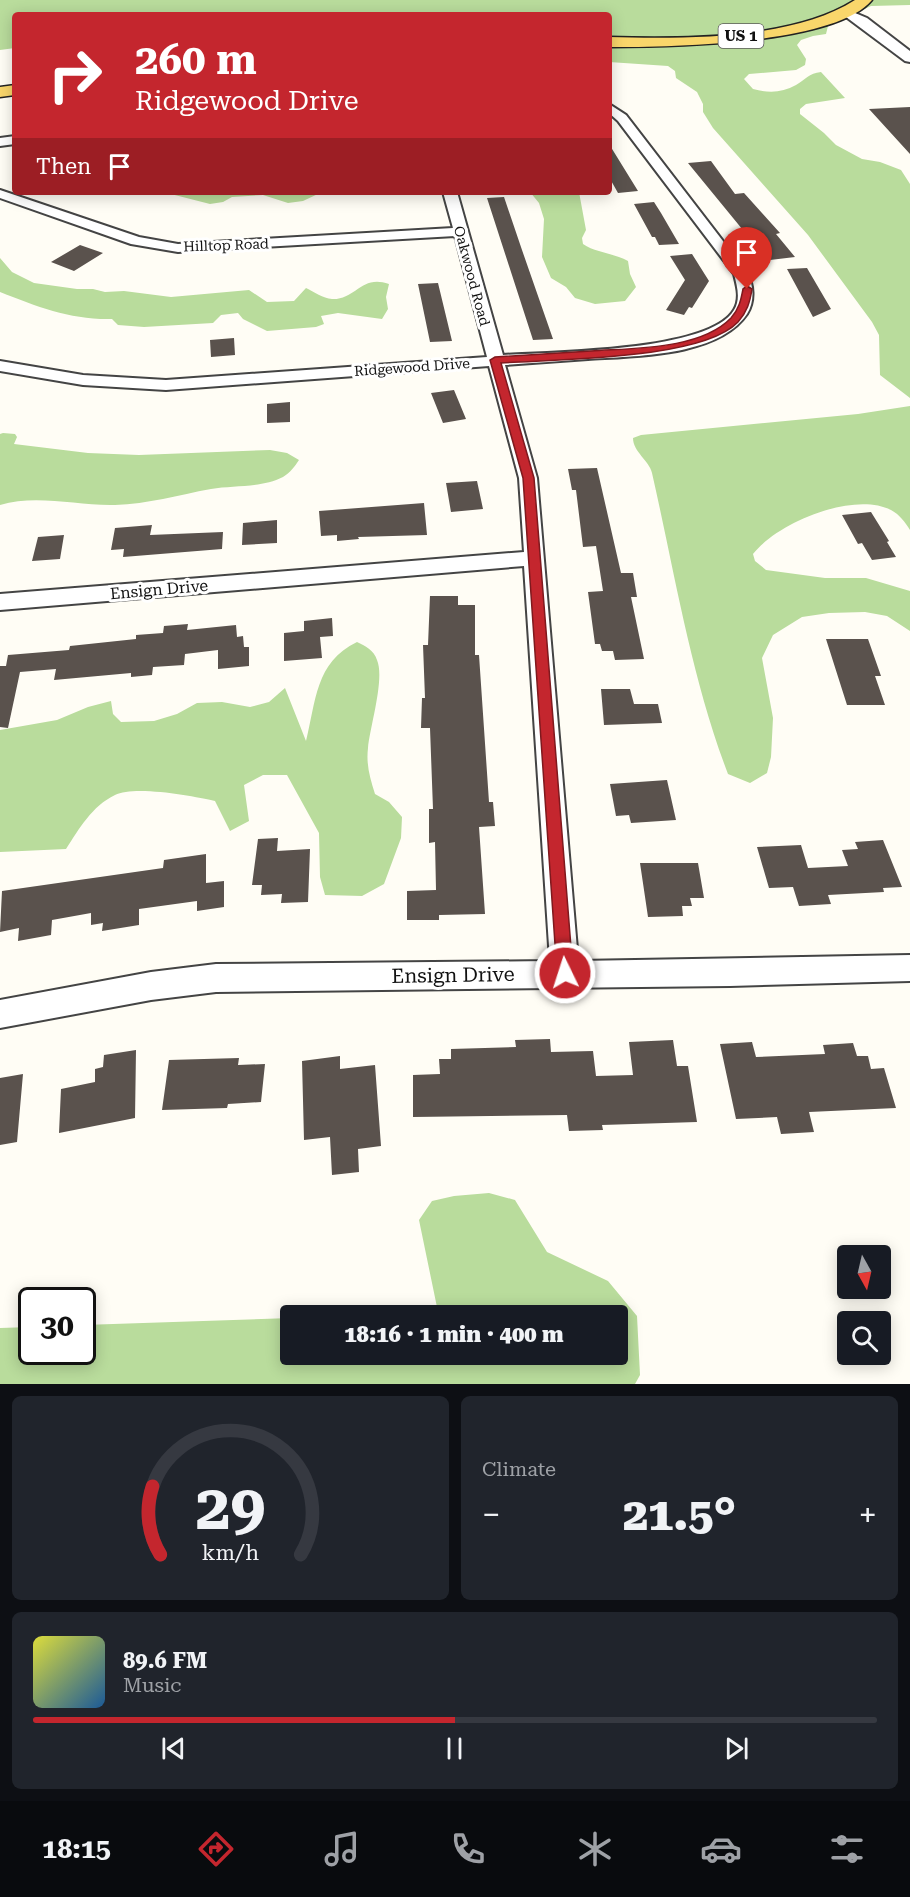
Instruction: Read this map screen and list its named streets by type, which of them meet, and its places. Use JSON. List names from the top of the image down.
{
  "streets": {
    "main road": ["US 1"],
    "street": [
      "Hilltop Road",
      "Oakwood Road",
      "Ridgewood Drive",
      "Ensign Drive"
    ]
  },
  "crossings": [
    ["Hilltop Road", "Oakwood Road"],
    ["Oakwood Road", "Ridgewood Drive"],
    ["Oakwood Road", "Ensign Drive"]
  ],
  "north": "bottom",
  "page": {
    "turn": ["260 m", "Ridgewood Drive"],
    "then": "Then",
    "limit": "30",
    "trip": "18:16 · 1 min · 400 m",
    "tile": "Climate",
    "heat": ["−", "21.5°", "+"],
    "song": ["89.6 FM", "Music"],
    "tabs": "18:15",
    "gauge": ["29", "km/h"]
  }
}
